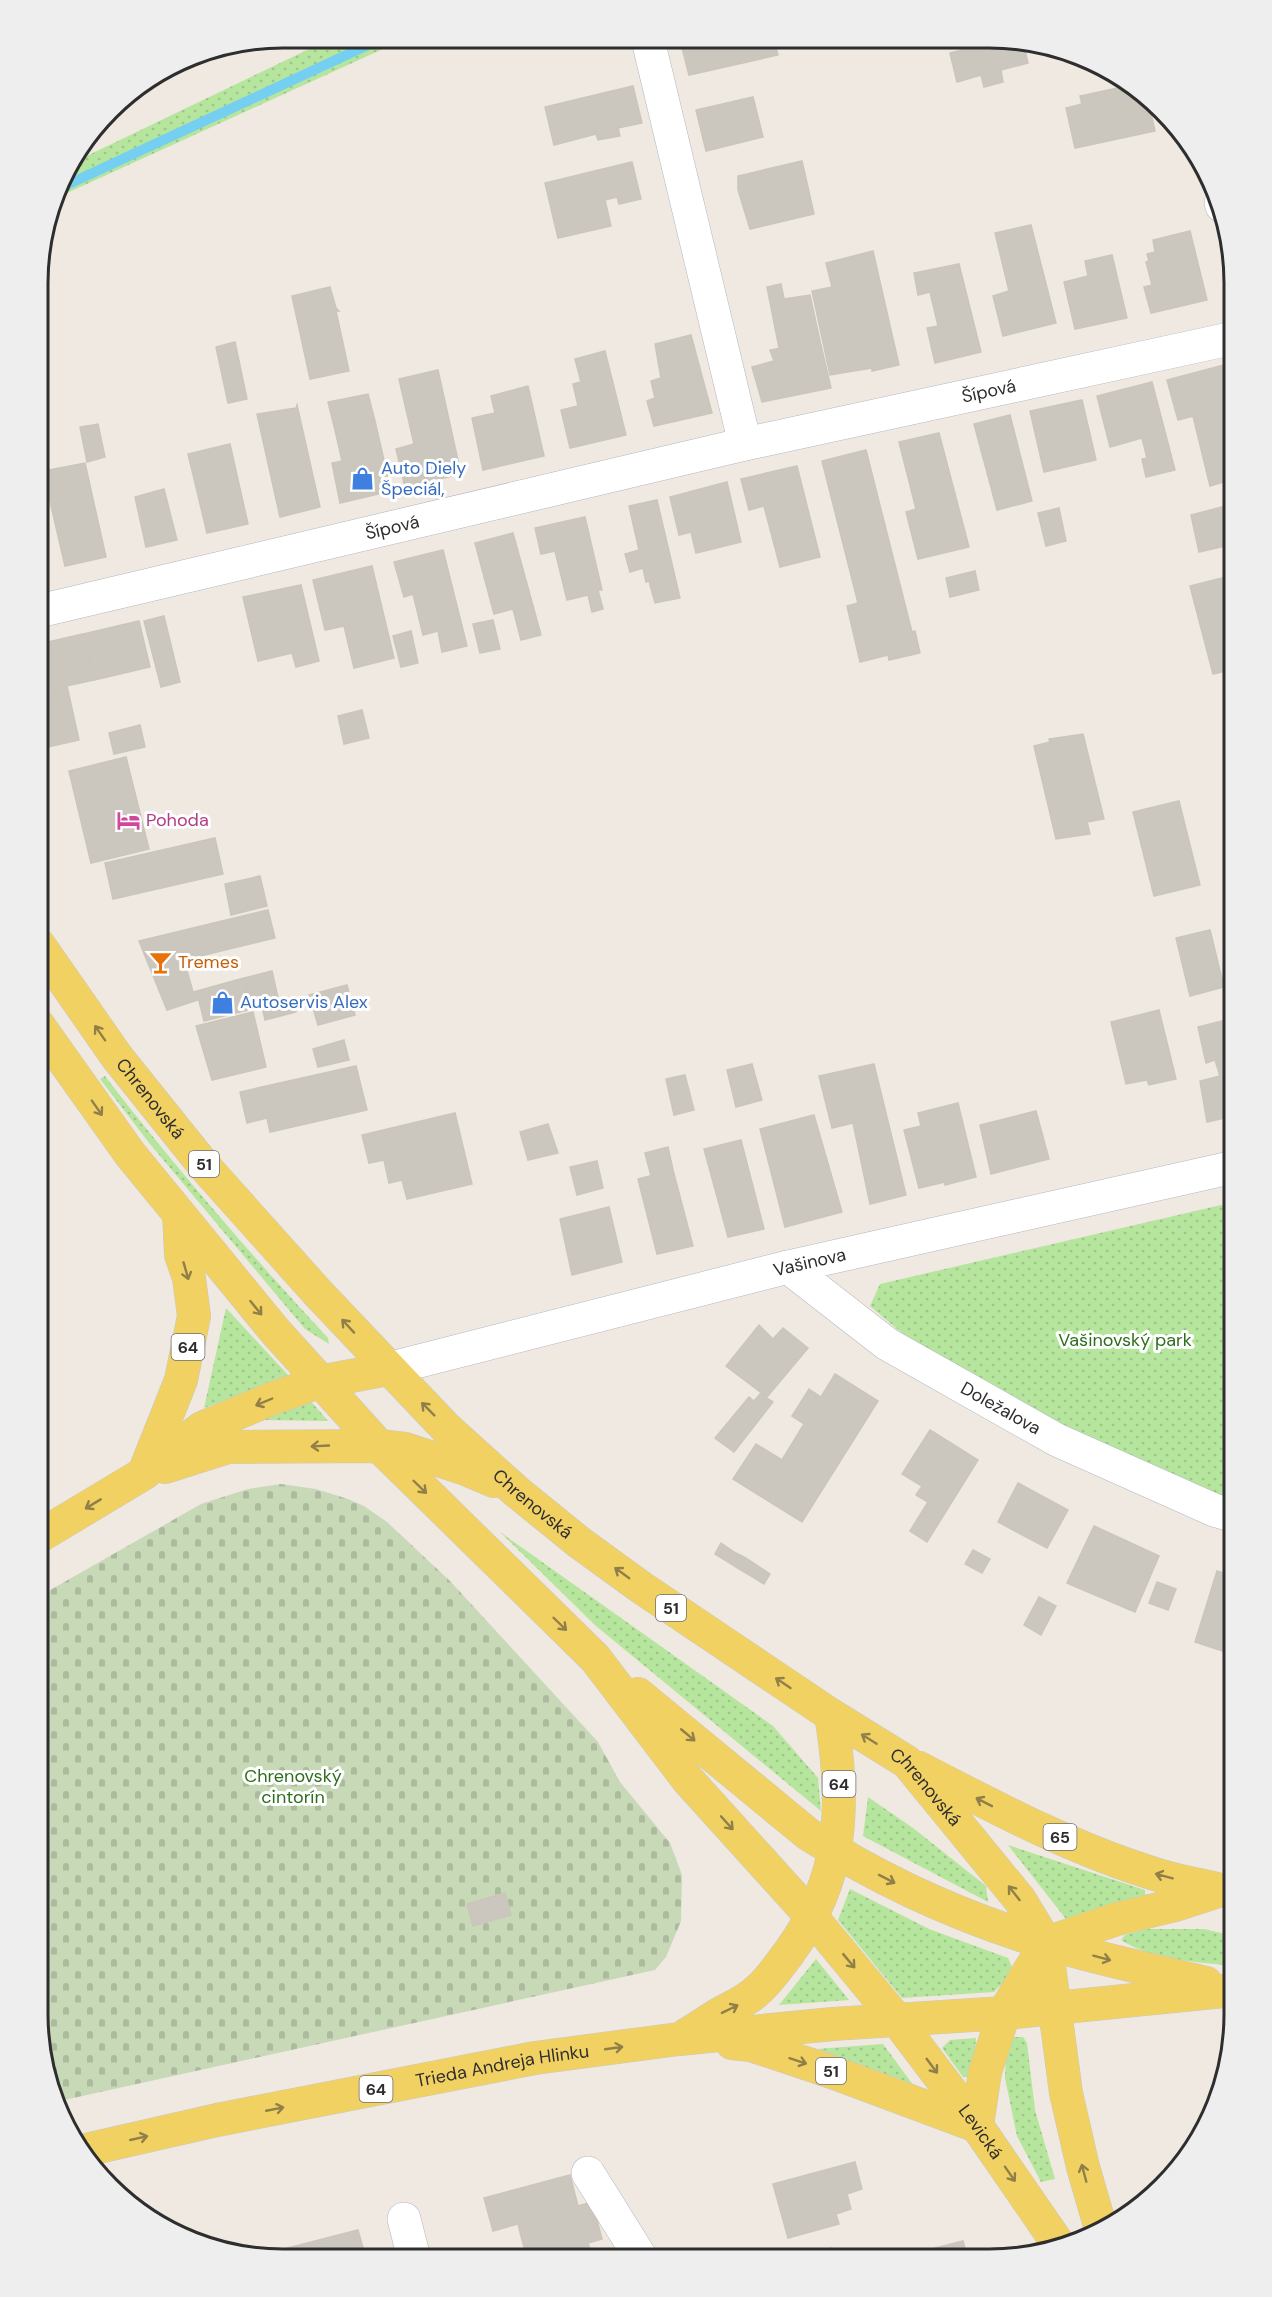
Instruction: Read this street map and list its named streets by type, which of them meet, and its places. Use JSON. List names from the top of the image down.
{
  "streets": {
    "main road": [
      "Chrenovská",
      "51",
      "64",
      "65",
      "Trieda Andreja Hlinku",
      "Levická"
    ],
    "street": ["Šípová", "Vašinova", "Doležalova"]
  },
  "crossings": [
    ["Chrenovská", "51"],
    ["Chrenovská", "Vašinova"],
    ["Chrenovská", "64"],
    ["Chrenovská", "65"],
    ["51", "64"],
    ["51", "Trieda Andreja Hlinku"],
    ["51", "Levická"],
    ["Vašinova", "Doležalova"],
    ["64", "Trieda Andreja Hlinku"]
  ],
  "one_way": ["Trieda Andreja Hlinku"],
  "parks": ["Vašinovský park", "Chrenovský cintorín"],
  "places": {
    "shop": ["Auto Diely Špeciál,", "Autoservis Alex"],
    "hotel": ["Pohoda"],
    "bar": ["Tremes"]
  }
}
